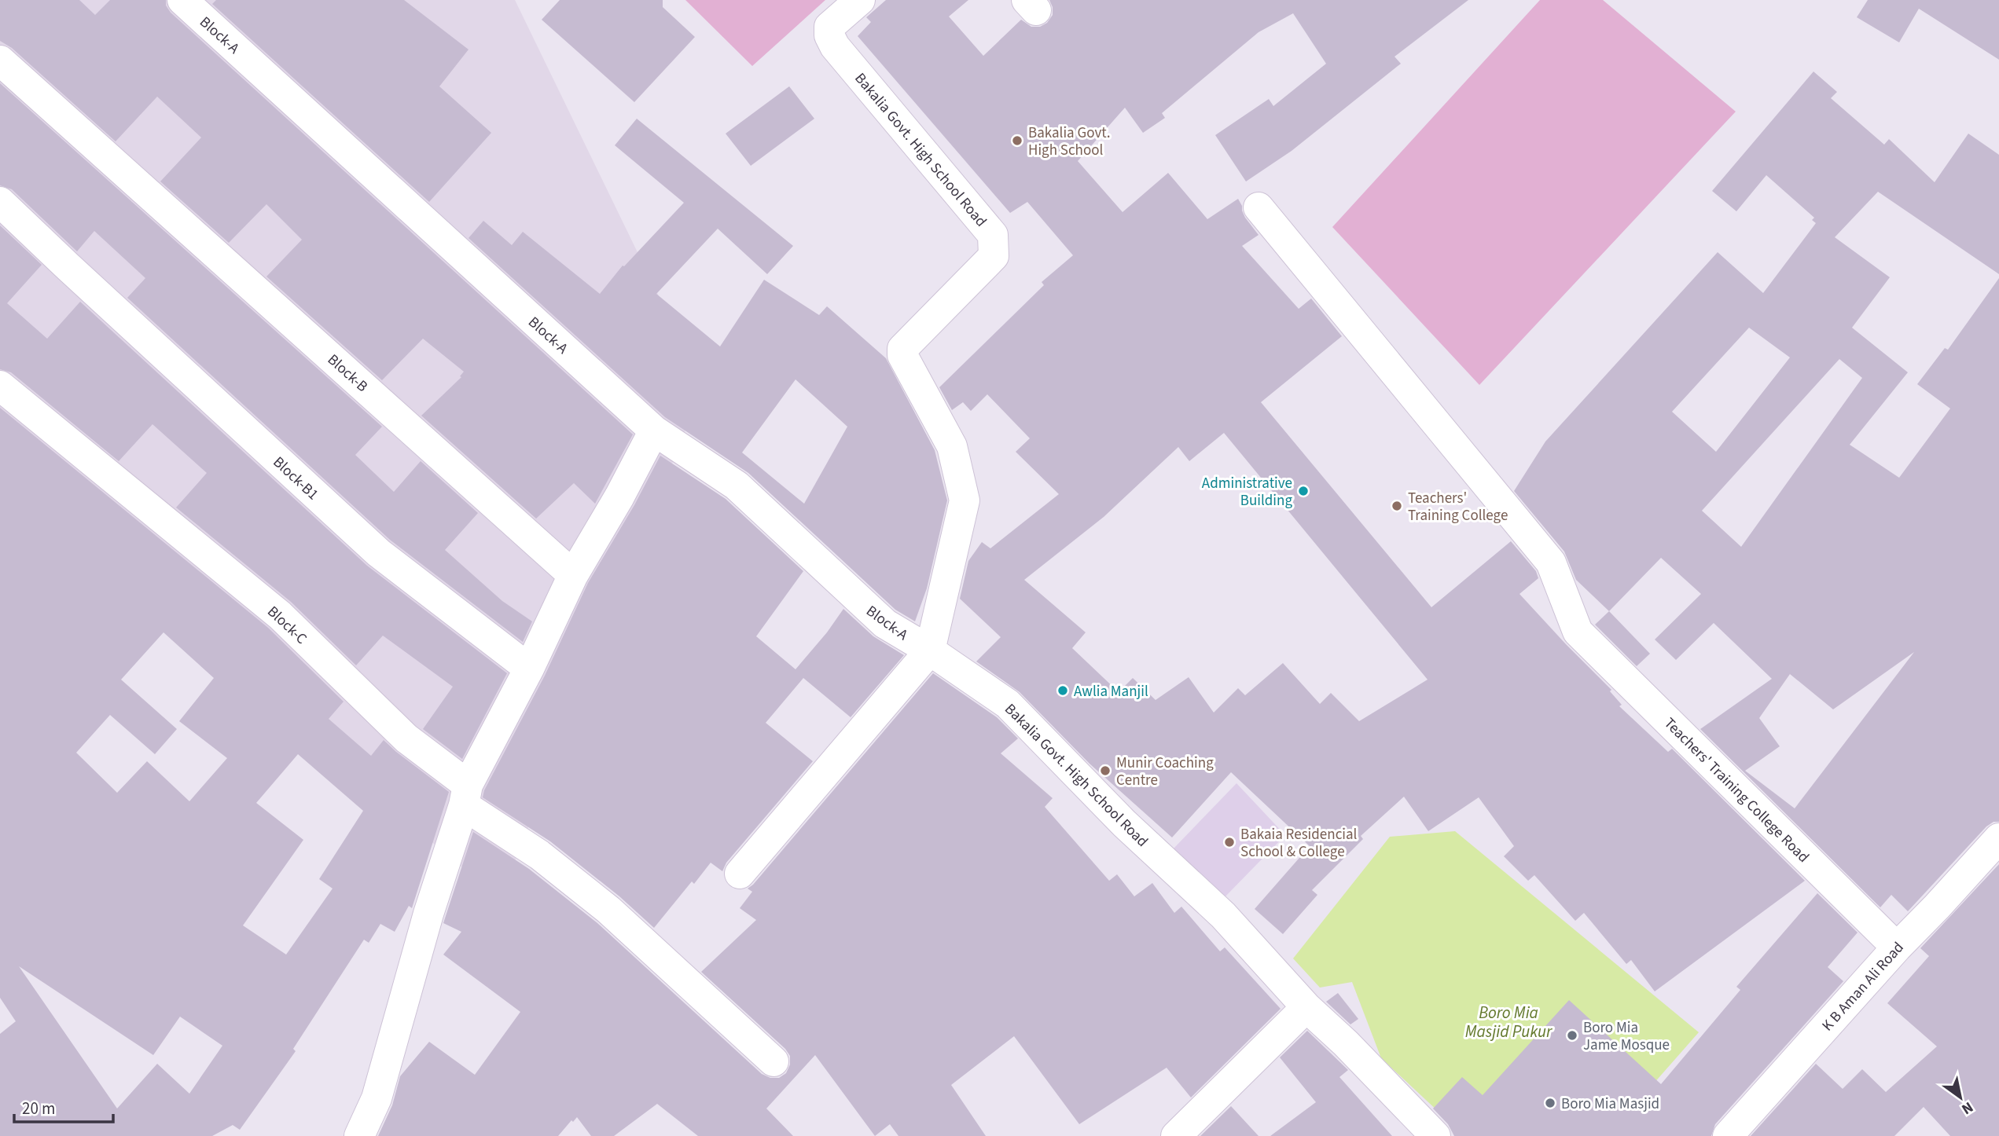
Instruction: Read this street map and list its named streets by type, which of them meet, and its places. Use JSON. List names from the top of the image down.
{
  "streets": {
    "street": [
      "Block-A",
      "Bakalia Govt. High School Road",
      "Block-B",
      "Block-B1",
      "Block-C",
      "Teachers' Training College Road",
      "K B Aman Ali Road"
    ]
  },
  "crossings": [
    ["Block-A", "Bakalia Govt. High School Road"],
    ["Teachers' Training College Road", "K B Aman Ali Road"]
  ],
  "water": ["Boro Mia Masjid Pukur"],
  "places": [
    "Bakalia Govt. High School",
    "Administrative Building",
    "Teachers' Training College",
    "Awlia Manjil",
    "Munir Coaching Centre",
    "Bakaia Residencial School & College",
    "Boro Mia Jame Mosque",
    "Boro Mia Masjid"
  ],
  "scale_bar": "20 m",
  "north": "bottom right"
}
